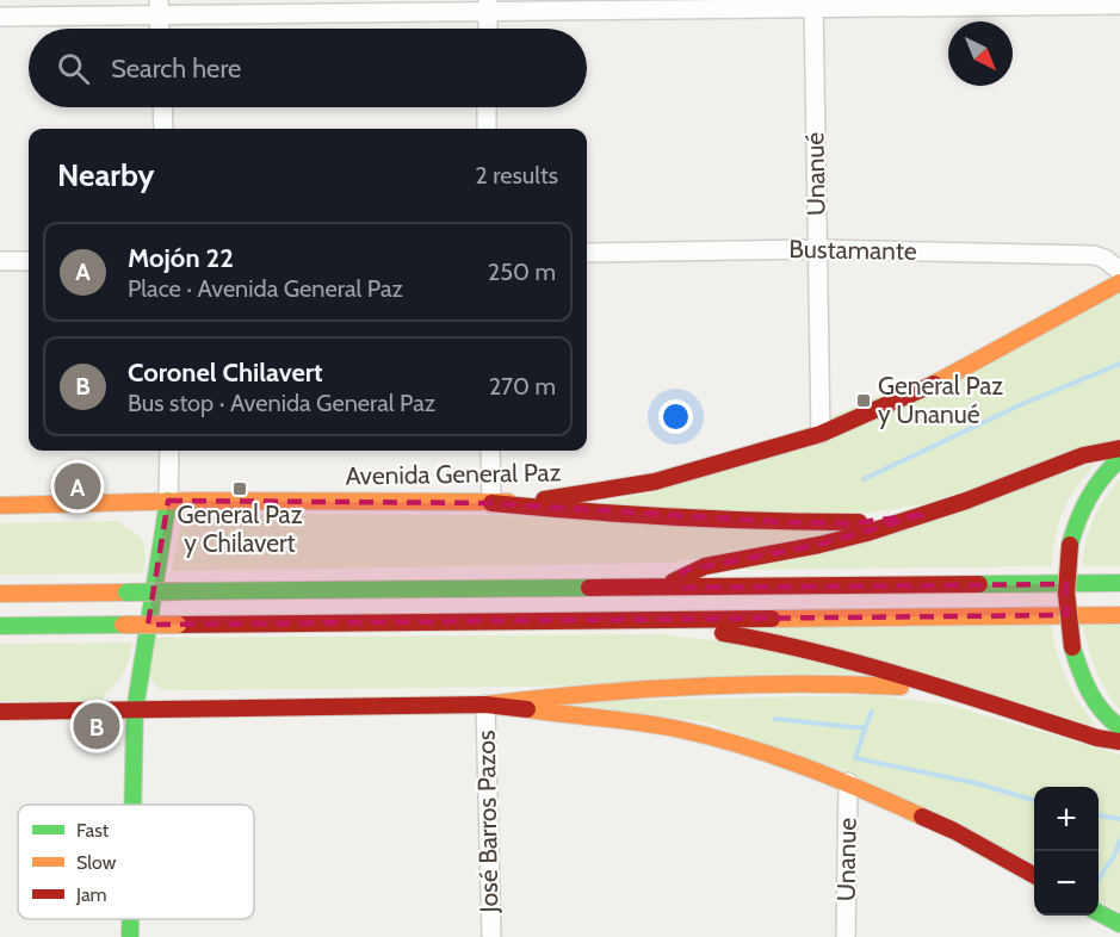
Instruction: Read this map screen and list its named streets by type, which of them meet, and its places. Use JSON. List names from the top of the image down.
{
  "streets": {
    "main road": ["Avenida General Paz"],
    "street": [
      "Unanué",
      "Bustamante",
      "José Barros Pazos",
      "Unanue"
    ]
  },
  "crossings": [
    ["Unanué", "Bustamante"],
    ["Unanué", "Avenida General Paz"]
  ],
  "places": {
    "transit": ["General Paz y Unanué", "General Paz y Chilavert"]
  },
  "legend": ["Fast", "Slow", "Jam"],
  "north": "bottom right",
  "page": {
    "search": "Search here",
    "heading": ["Nearby", "2 results"],
    "list": [
      {
        "mark": "A",
        "name": "Mojón 22",
        "note": "Place · Avenida General Paz",
        "value": "250 m"
      },
      {
        "mark": "B",
        "name": "Coronel Chilavert",
        "note": "Bus stop · Avenida General Paz",
        "value": "270 m"
      }
    ],
    "pins": ["A", "B"],
    "map_buttons": ["+", "−"]
  }
}
